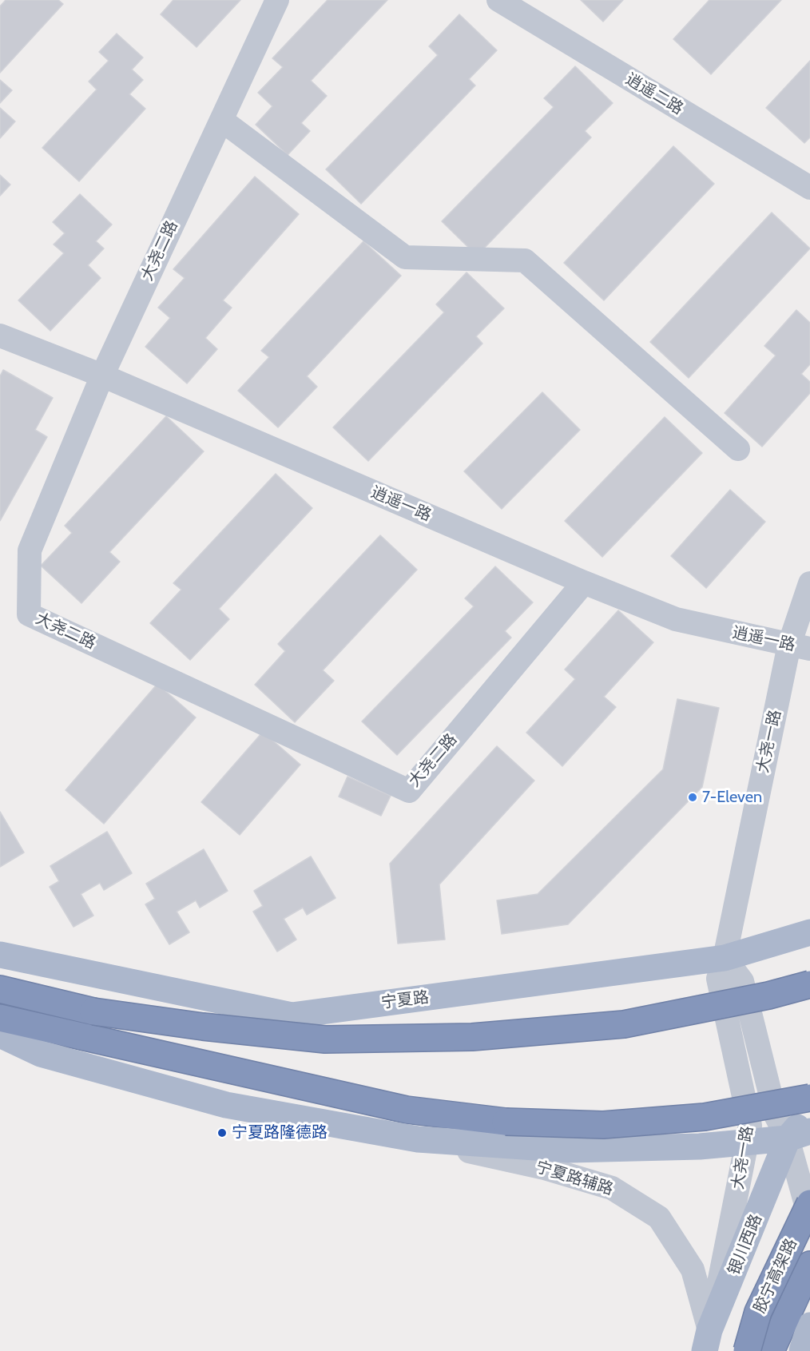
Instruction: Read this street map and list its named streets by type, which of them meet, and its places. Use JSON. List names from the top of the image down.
{
  "streets": {
    "highway": ["胶宁高架路"],
    "main road": ["宁夏路", "银川西路"],
    "street": [
      "逍遥二路",
      "大尧二路",
      "逍遥一路",
      "大尧一路",
      "宁夏路辅路"
    ]
  },
  "crossings": [
    ["大尧二路", "逍遥一路"],
    ["逍遥一路", "大尧一路"],
    ["大尧一路", "宁夏路"],
    ["大尧一路", "宁夏路辅路"],
    ["大尧一路", "银川西路"],
    ["宁夏路辅路", "银川西路"]
  ],
  "places": ["7-Eleven", "宁夏路隆德路"]
}
